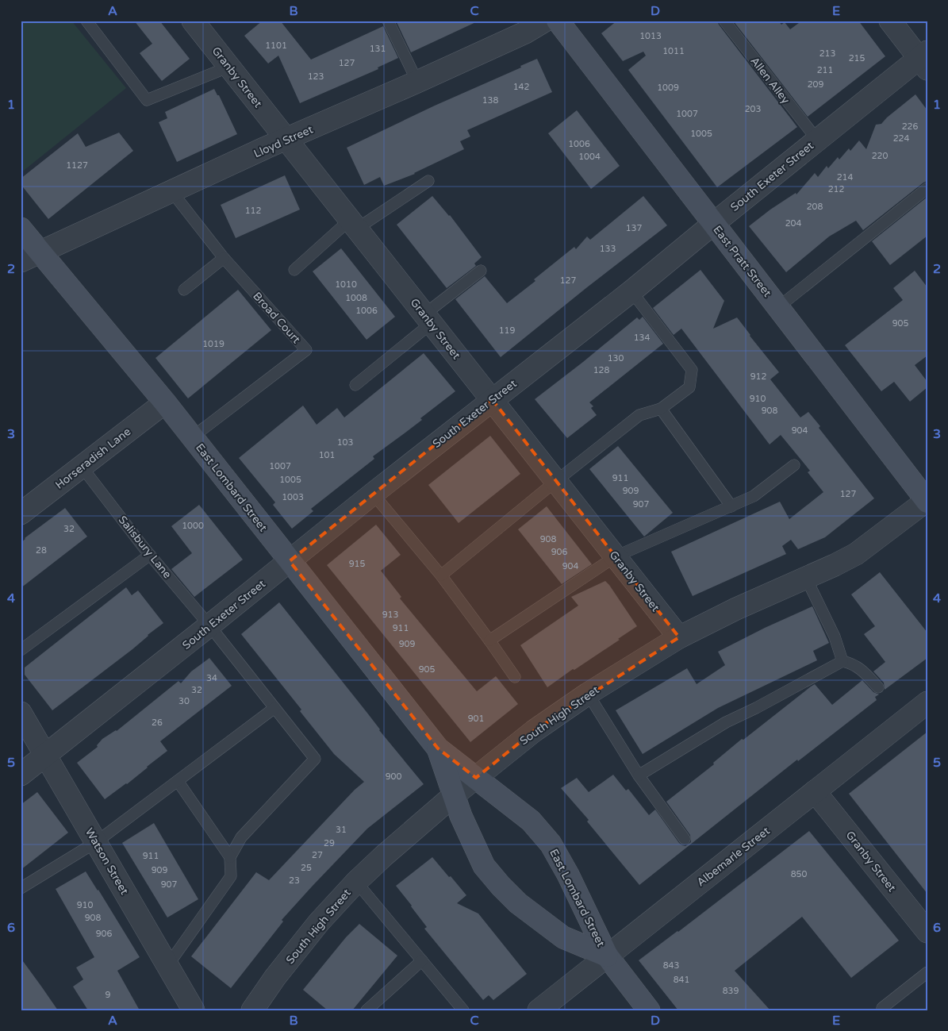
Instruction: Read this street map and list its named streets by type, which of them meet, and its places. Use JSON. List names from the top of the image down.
{
  "streets": {
    "main road": ["East Pratt Street", "East Lombard Street"],
    "street": [
      "Granby Street",
      "Lloyd Street",
      "South Exeter Street",
      "Horseradish Lane",
      "South High Street",
      "Albemarle Street",
      "Watson Street"
    ],
    "lane": ["Allen Alley", "Broad Court", "Salisbury Lane"]
  },
  "crossings": [
    ["Granby Street", "Lloyd Street"],
    ["Granby Street", "South Exeter Street"],
    ["Granby Street", "South High Street"],
    ["Granby Street", "Albemarle Street"],
    ["Allen Alley", "South Exeter Street"],
    ["Lloyd Street", "Broad Court"],
    ["Lloyd Street", "East Lombard Street"],
    ["South Exeter Street", "East Pratt Street"],
    ["South Exeter Street", "East Lombard Street"],
    ["South Exeter Street", "Salisbury Lane"],
    ["South Exeter Street", "Watson Street"],
    ["East Pratt Street", "South High Street"],
    ["Broad Court", "East Lombard Street"],
    ["Horseradish Lane", "East Lombard Street"],
    ["Horseradish Lane", "Salisbury Lane"],
    ["East Lombard Street", "South High Street"],
    ["East Lombard Street", "Albemarle Street"]
  ],
  "house_numbers": [
    "1013",
    "1101",
    "131",
    "1011",
    "213",
    "215",
    "127",
    "211",
    "123",
    "209",
    "142",
    "1009",
    "138",
    "203",
    "1007",
    "226",
    "1005",
    "224",
    "1006",
    "220",
    "1004",
    "1127",
    "214",
    "212",
    "208",
    "112",
    "204",
    "137",
    "133",
    "127",
    "1010",
    "1008",
    "1006",
    "905",
    "119",
    "134",
    "1019",
    "130",
    "128",
    "912",
    "910",
    "908",
    "904",
    "103",
    "101",
    "1007",
    "911",
    "1005",
    "909",
    "127",
    "1003",
    "907",
    "1000",
    "32",
    "908",
    "28",
    "906",
    "915",
    "904",
    "913",
    "911",
    "909",
    "905",
    "34",
    "32",
    "30",
    "901",
    "26",
    "900",
    "31",
    "29",
    "27",
    "911",
    "25",
    "909",
    "850",
    "23",
    "907",
    "910",
    "908",
    "906",
    "843",
    "841",
    "839",
    "9"
  ],
  "grid": {
    "columns": [
      "A",
      "B",
      "C",
      "D",
      "E"
    ],
    "rows": [
      "1",
      "2",
      "3",
      "4",
      "5",
      "6"
    ]
  }
}
